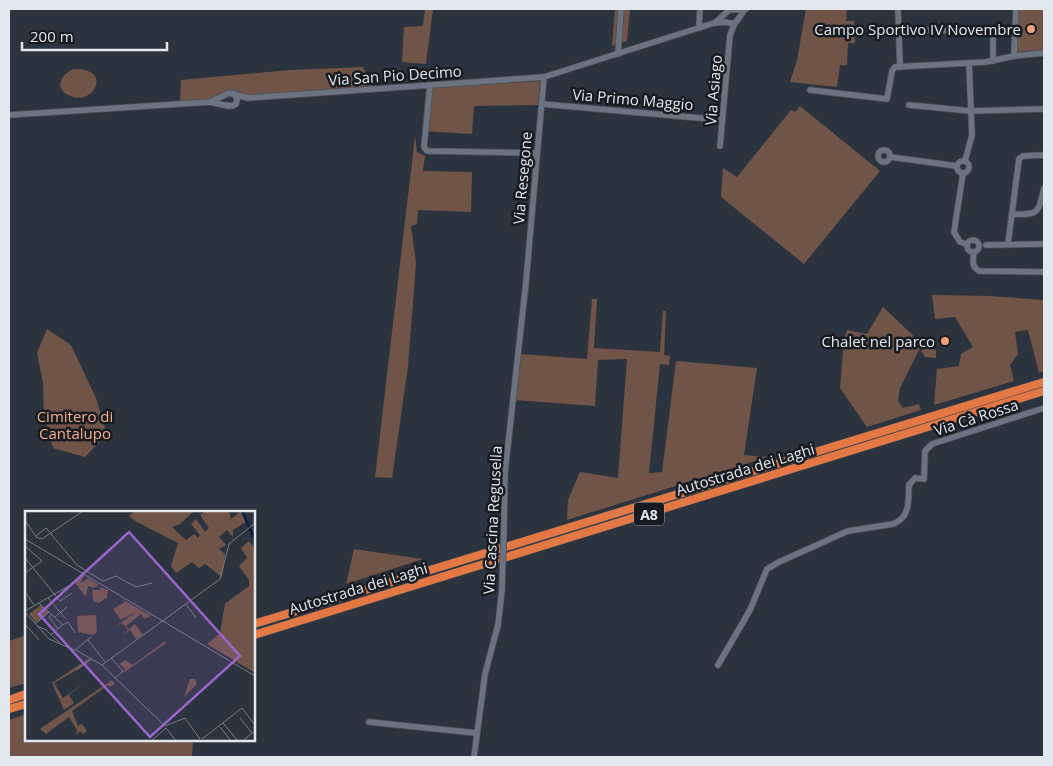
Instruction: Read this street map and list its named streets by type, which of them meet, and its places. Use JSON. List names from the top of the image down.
{
  "streets": {
    "highway": ["Autostrada dei Laghi", "A8"],
    "street": [
      "Via San Pio Decimo",
      "Via Asiago",
      "Via Primo Maggio",
      "Via Resegone",
      "Via Cà Rossa",
      "Via Cascina Regusella"
    ]
  },
  "crossings": [
    ["Via San Pio Decimo", "Via Asiago"],
    ["Via San Pio Decimo", "Via Resegone"],
    ["Via Asiago", "Via Primo Maggio"],
    ["Via Primo Maggio", "Via Resegone"],
    ["Via Resegone", "Via Cascina Regusella"]
  ],
  "parks": ["Cimitero di Cantalupo"],
  "places": ["Campo Sportivo IV Novembre", "Chalet nel parco"],
  "scale_bar": "200 m"
}
